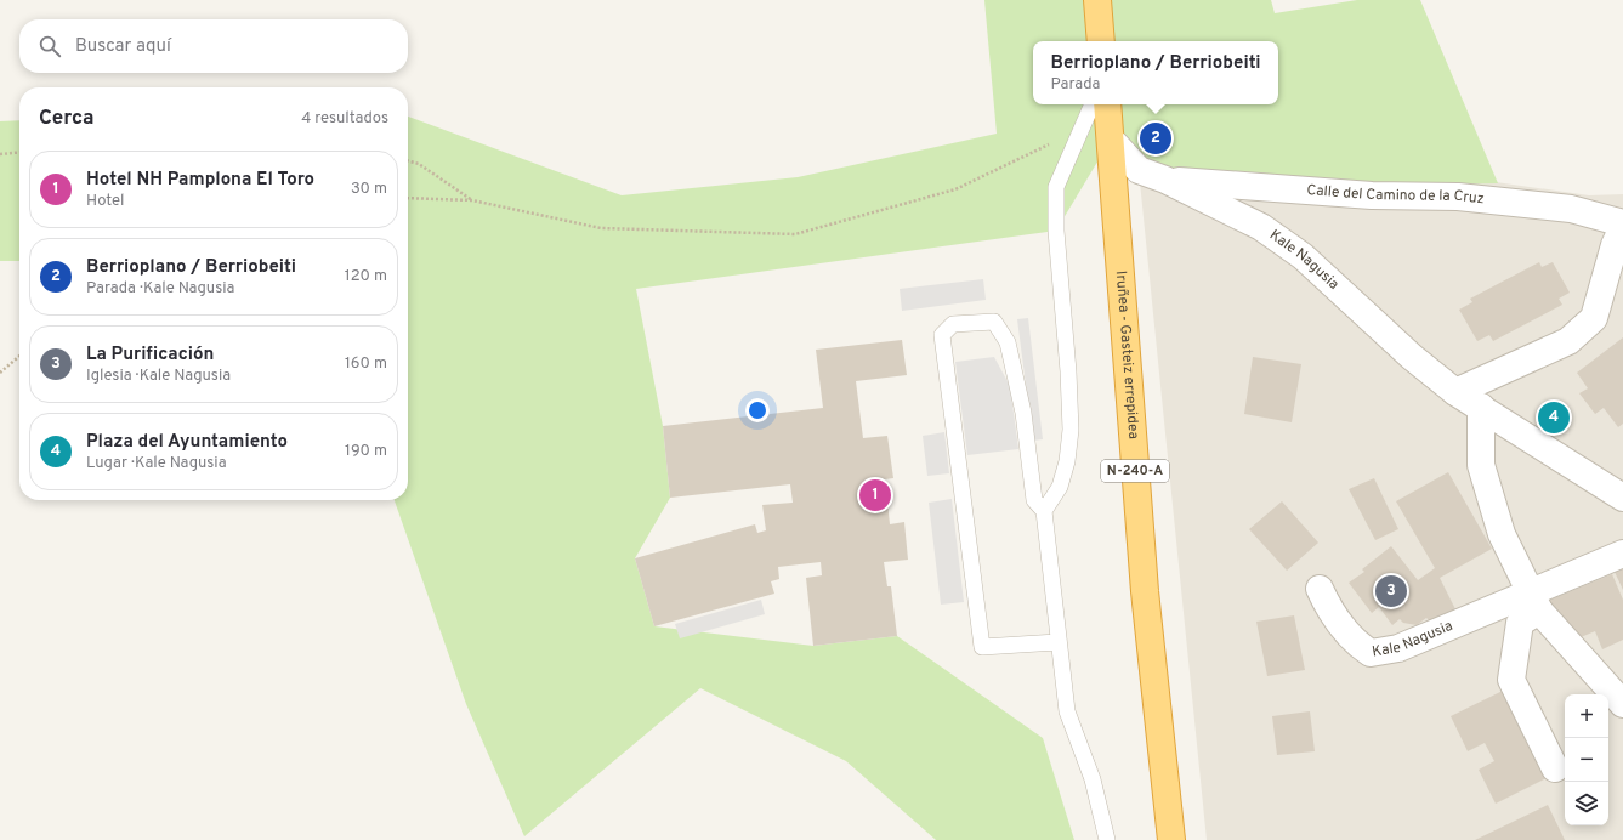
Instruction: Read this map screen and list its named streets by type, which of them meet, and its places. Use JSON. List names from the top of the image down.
{
  "streets": {
    "highway": ["Iruñea - Gasteiz errepidea", "N-240-A"],
    "street": ["Calle del Camino de la Cruz", "Kale Nagusia"]
  },
  "crossings": [
    ["Calle del Camino de la Cruz", "Kale Nagusia"],
    ["Kale Nagusia", "Iruñea - Gasteiz errepidea"]
  ],
  "page": {
    "search": "Buscar aquí",
    "popup": ["Berrioplano / Berriobeiti", "Parada"],
    "heading": ["Cerca", "4 resultados"],
    "pins": [
      "2",
      "4",
      "1",
      "3"
    ],
    "list": [
      {
        "mark": "1",
        "name": "Hotel NH Pamplona El Toro",
        "note": "Hotel",
        "value": "30 m"
      },
      {
        "mark": "2",
        "name": "Berrioplano / Berriobeiti",
        "note": "Parada · Kale Nagusia",
        "value": "120 m"
      },
      {
        "mark": "3",
        "name": "La Purificación",
        "note": "Iglesia · Kale Nagusia",
        "value": "160 m"
      },
      {
        "mark": "4",
        "name": "Plaza del Ayuntamiento",
        "note": "Lugar · Kale Nagusia",
        "value": "190 m"
      }
    ],
    "map_buttons": ["+", "−"]
  }
}
